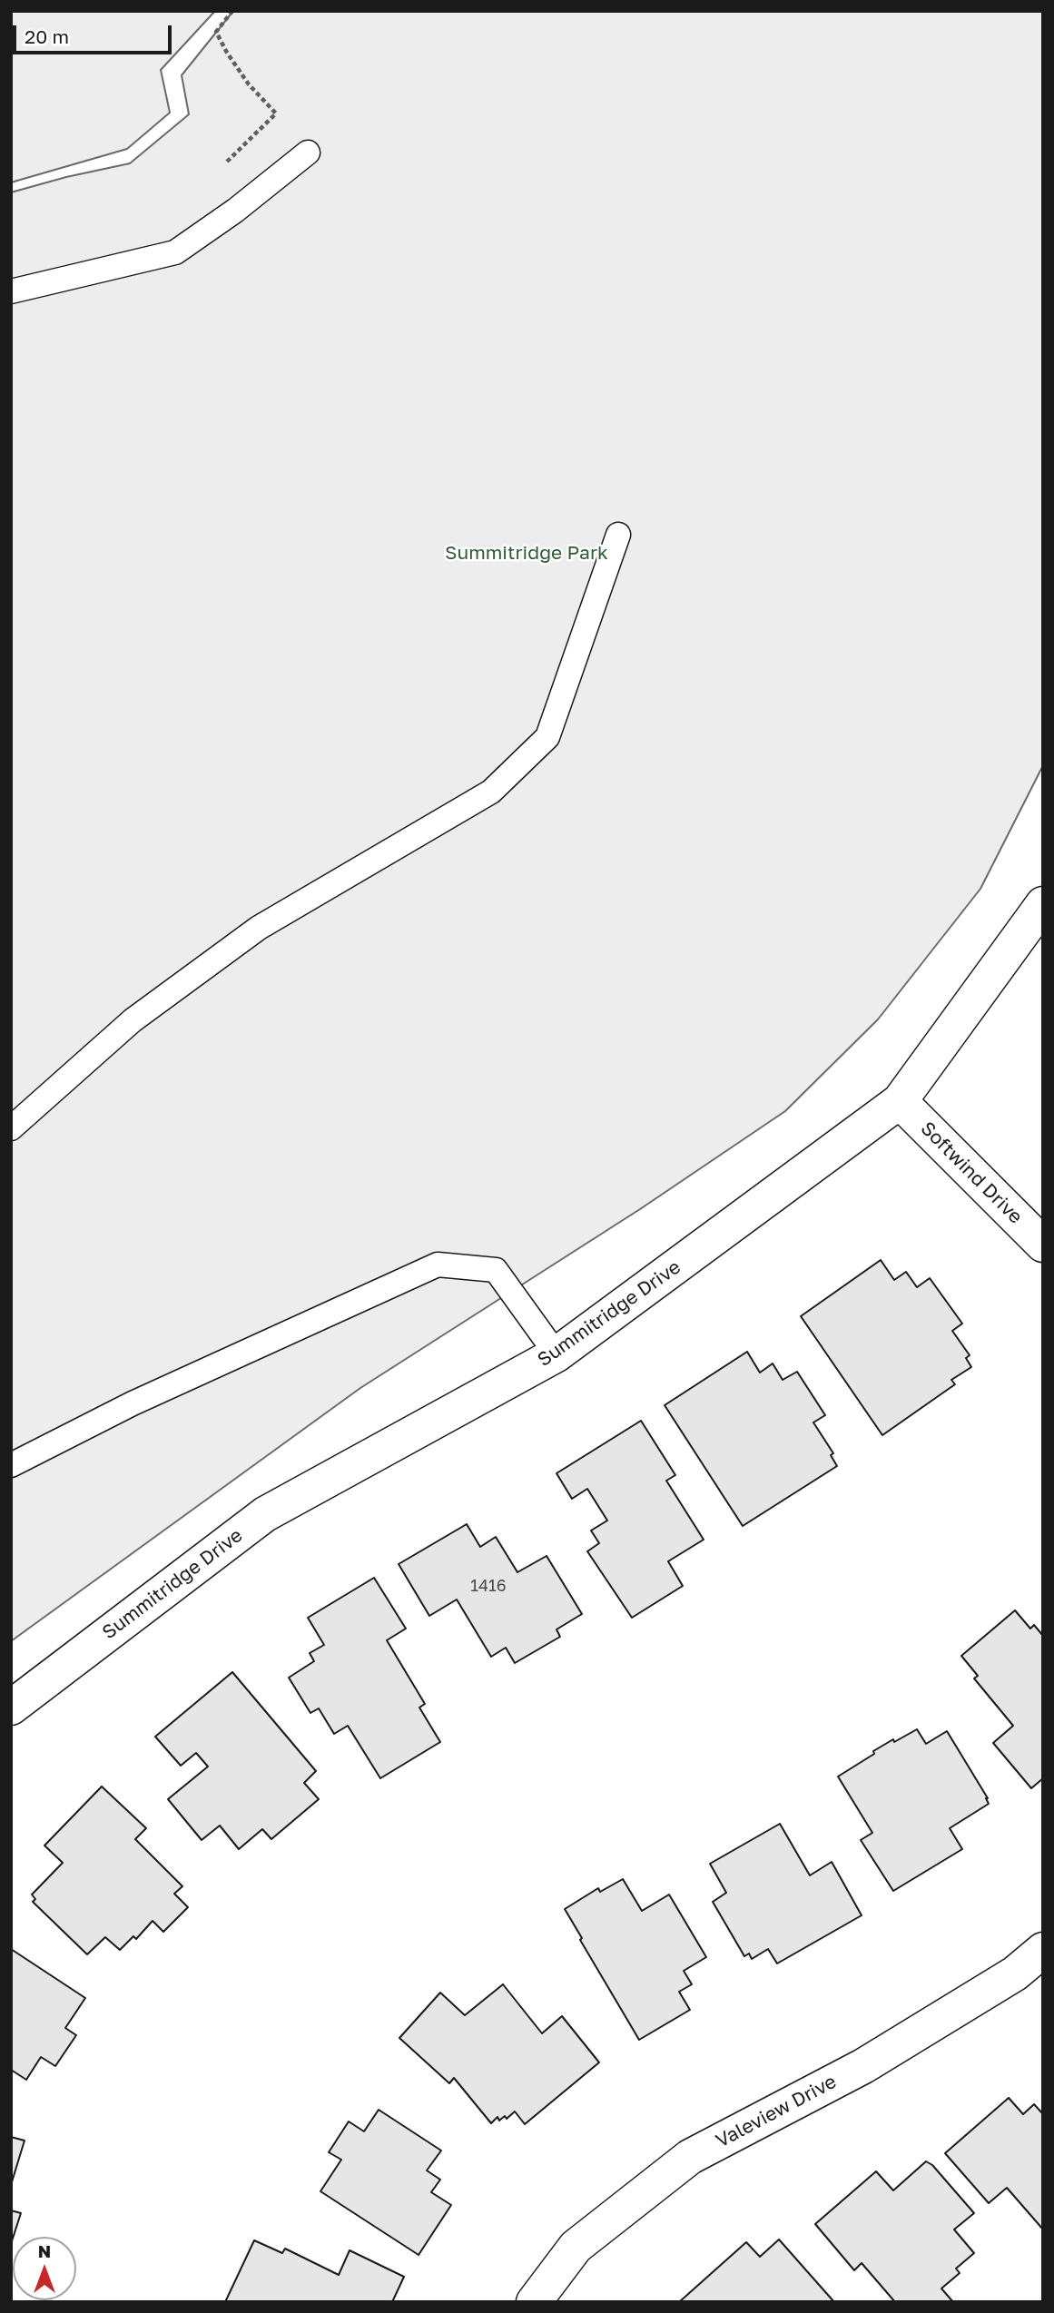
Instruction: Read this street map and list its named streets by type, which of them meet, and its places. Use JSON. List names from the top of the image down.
{
  "streets": {
    "street": ["Softwind Drive", "Summitridge Drive", "Valeview Drive"]
  },
  "crossings": [
    ["Softwind Drive", "Summitridge Drive"]
  ],
  "parks": ["Summitridge Park"],
  "house_numbers": ["1416"],
  "scale_bar": "20 m",
  "north": "top"
}
